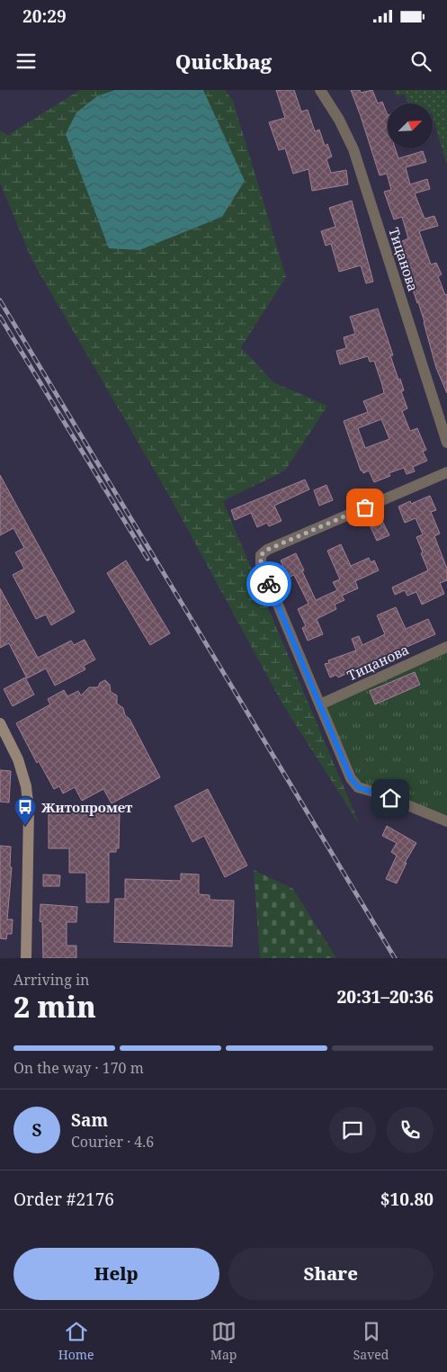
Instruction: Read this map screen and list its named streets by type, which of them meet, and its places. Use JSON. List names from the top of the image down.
{
  "streets": {
    "street": ["Тицанова"]
  },
  "places": {
    "bus stop": ["Житопромет"]
  },
  "north": "top right",
  "page": {
    "status": "20:29",
    "header": "Quickbag",
    "heading": ["2 min", "Arriving in", "20:31–20:36"],
    "panel": [
      "Sam",
      "Courier · 4.6",
      "Order #2176",
      "$10.80"
    ],
    "bar": "On the way · 170 m",
    "round": "S",
    "buttons": ["Help", "Share"],
    "tabs": ["Home", "Map", "Saved"]
  }
}
